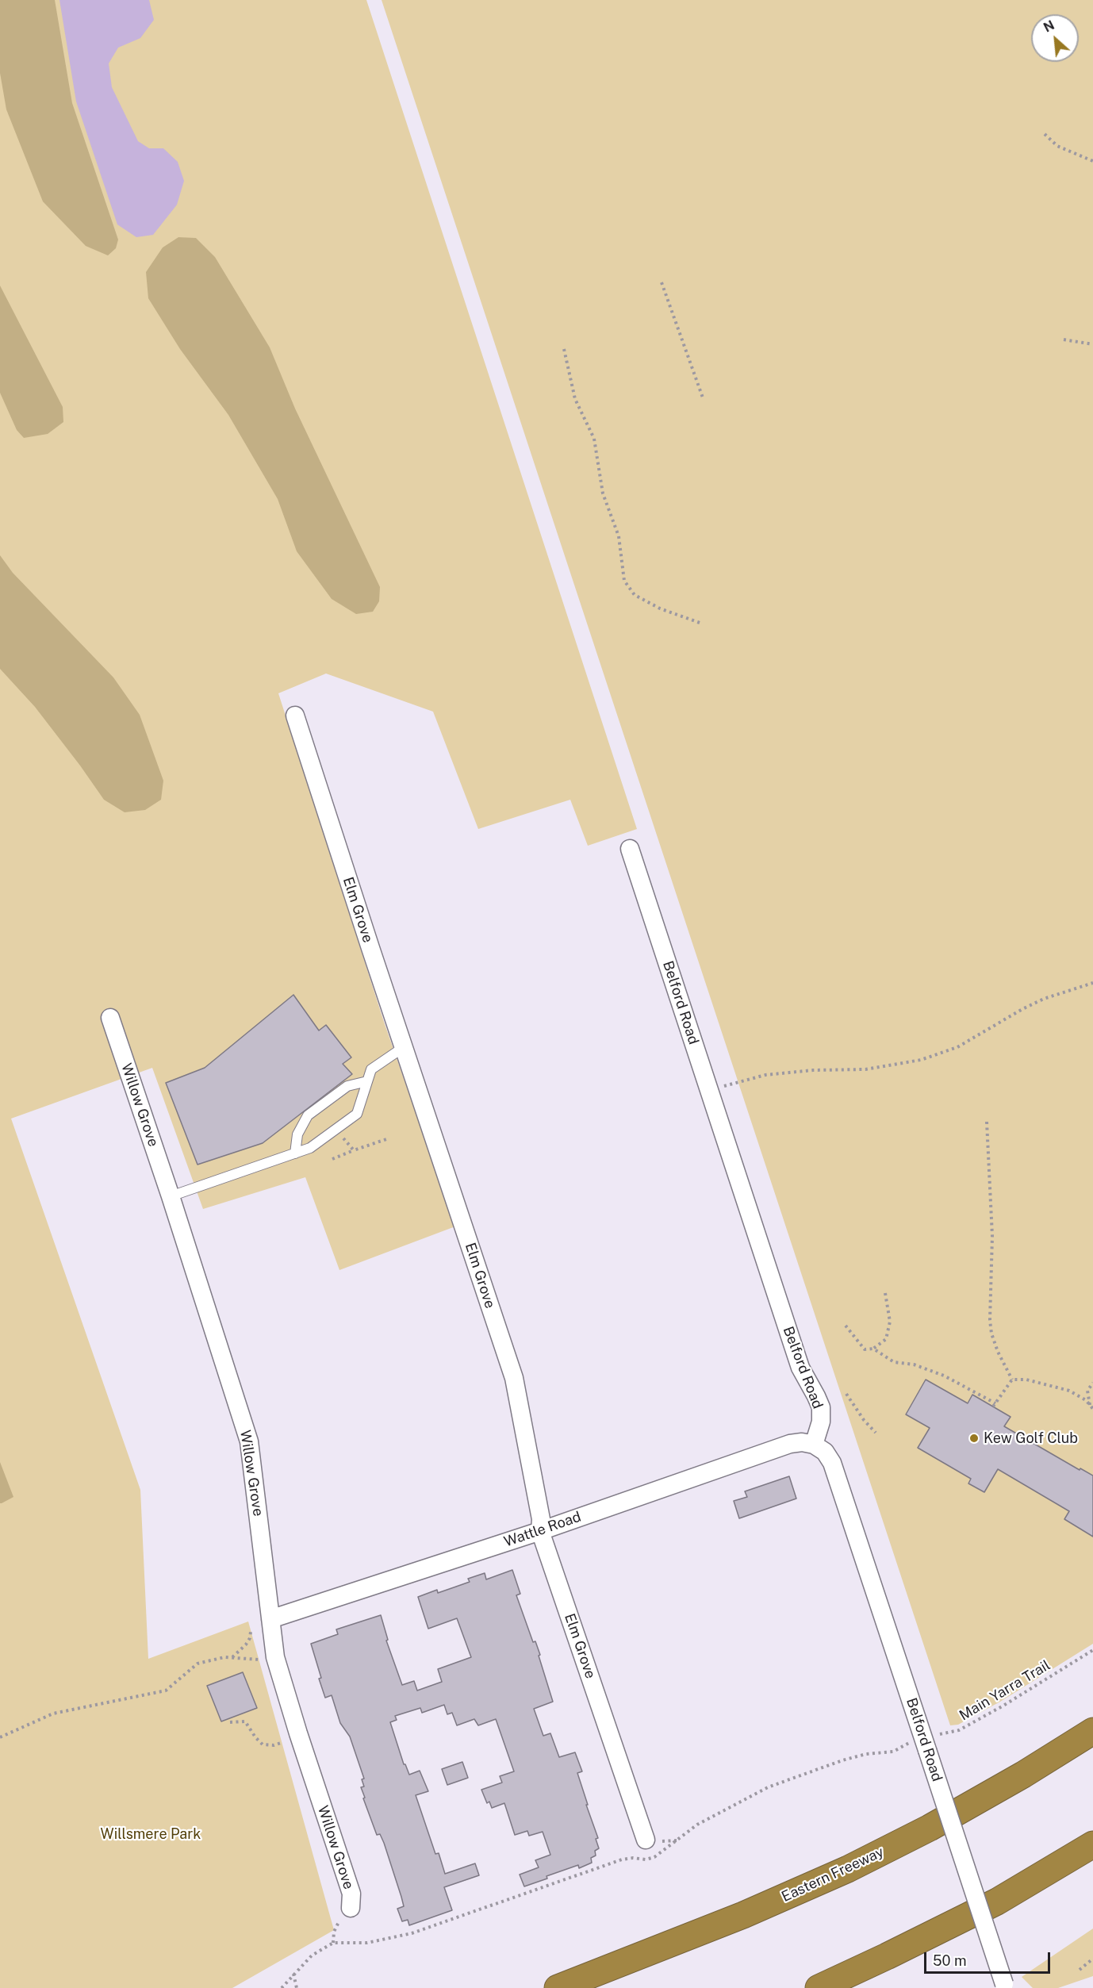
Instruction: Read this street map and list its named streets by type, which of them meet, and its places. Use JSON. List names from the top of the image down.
{
  "streets": {
    "highway": ["Eastern Freeway"],
    "street": [
      "Elm Grove",
      "Belford Road",
      "Willow Grove",
      "Wattle Road"
    ],
    "path": ["Main Yarra Trail"]
  },
  "crossings": [
    ["Elm Grove", "Wattle Road"],
    ["Belford Road", "Wattle Road"],
    ["Belford Road", "Main Yarra Trail"],
    ["Willow Grove", "Wattle Road"]
  ],
  "parks": ["Willsmere Park"],
  "places": ["Kew Golf Club"],
  "scale_bar": "50 m",
  "north": "top left"
}
